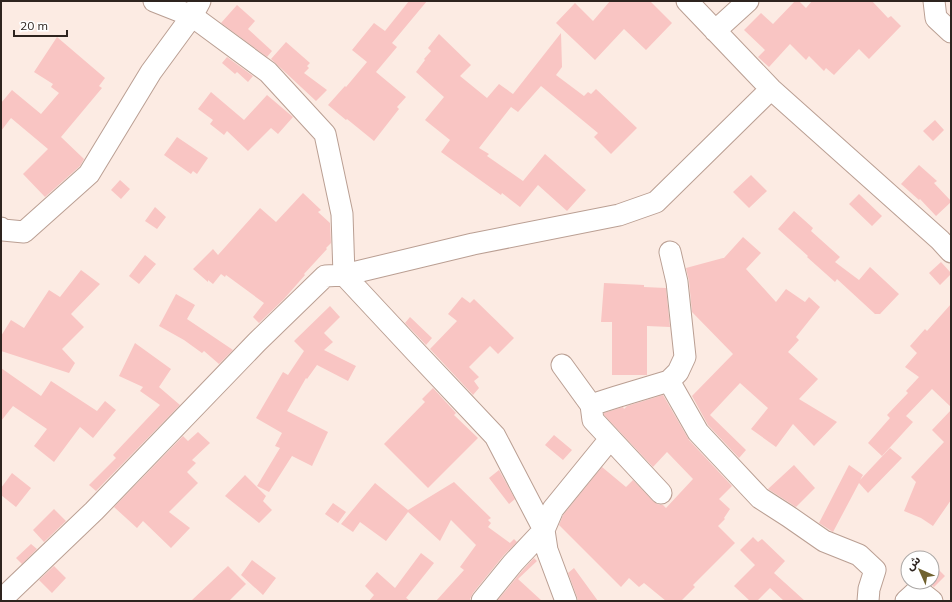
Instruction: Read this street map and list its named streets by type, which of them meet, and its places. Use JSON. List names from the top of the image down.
{
  "scale_bar": "20 m",
  "north": "top left"
}
